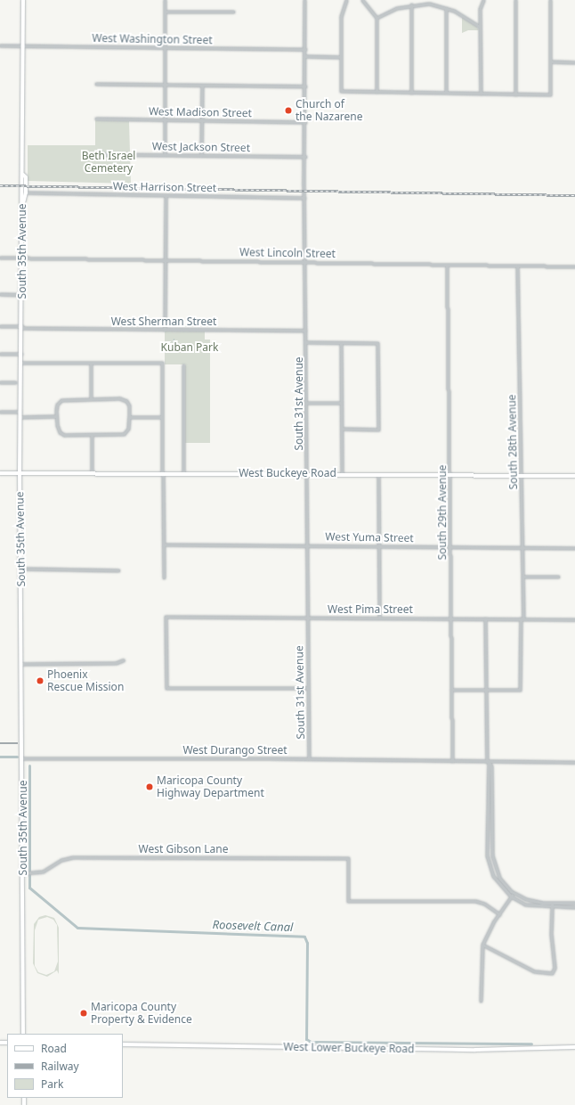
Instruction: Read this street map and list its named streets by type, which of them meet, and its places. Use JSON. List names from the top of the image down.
{
  "streets": {
    "main road": ["South 35th Avenue", "West Buckeye Road", "West Lower Buckeye Road"],
    "street": [
      "West Washington Street",
      "West Madison Street",
      "West Jackson Street",
      "West Harrison Street",
      "West Lincoln Street",
      "West Sherman Street",
      "South 31st Avenue",
      "South 28th Avenue",
      "South 29th Avenue",
      "West Yuma Street",
      "West Pima Street",
      "West Durango Street",
      "West Gibson Lane"
    ]
  },
  "crossings": [
    ["West Washington Street", "South 35th Avenue"],
    ["West Washington Street", "South 31st Avenue"],
    ["West Madison Street", "South 31st Avenue"],
    ["West Jackson Street", "South 31st Avenue"],
    ["West Harrison Street", "South 31st Avenue"],
    ["South 35th Avenue", "West Lincoln Street"],
    ["South 35th Avenue", "West Sherman Street"],
    ["South 35th Avenue", "West Buckeye Road"],
    ["South 35th Avenue", "West Durango Street"],
    ["South 35th Avenue", "West Gibson Lane"],
    ["West Lincoln Street", "South 31st Avenue"],
    ["West Lincoln Street", "South 28th Avenue"],
    ["West Lincoln Street", "South 29th Avenue"],
    ["West Sherman Street", "South 31st Avenue"],
    ["South 31st Avenue", "West Buckeye Road"],
    ["South 31st Avenue", "West Yuma Street"],
    ["South 31st Avenue", "West Pima Street"],
    ["South 31st Avenue", "West Durango Street"],
    ["South 28th Avenue", "West Buckeye Road"],
    ["South 28th Avenue", "West Yuma Street"],
    ["South 28th Avenue", "West Pima Street"],
    ["West Buckeye Road", "South 29th Avenue"],
    ["South 29th Avenue", "West Yuma Street"],
    ["South 29th Avenue", "West Pima Street"],
    ["South 29th Avenue", "West Durango Street"]
  ],
  "water": ["Roosevelt Canal"],
  "parks": ["Beth Israel Cemetery", "Kuban Park"],
  "places": [
    "Church of the Nazarene",
    "Phoenix Rescue Mission",
    "Maricopa County Highway Department",
    "Maricopa County Property & Evidence"
  ],
  "legend": ["Road", "Railway", "Park"]
}
